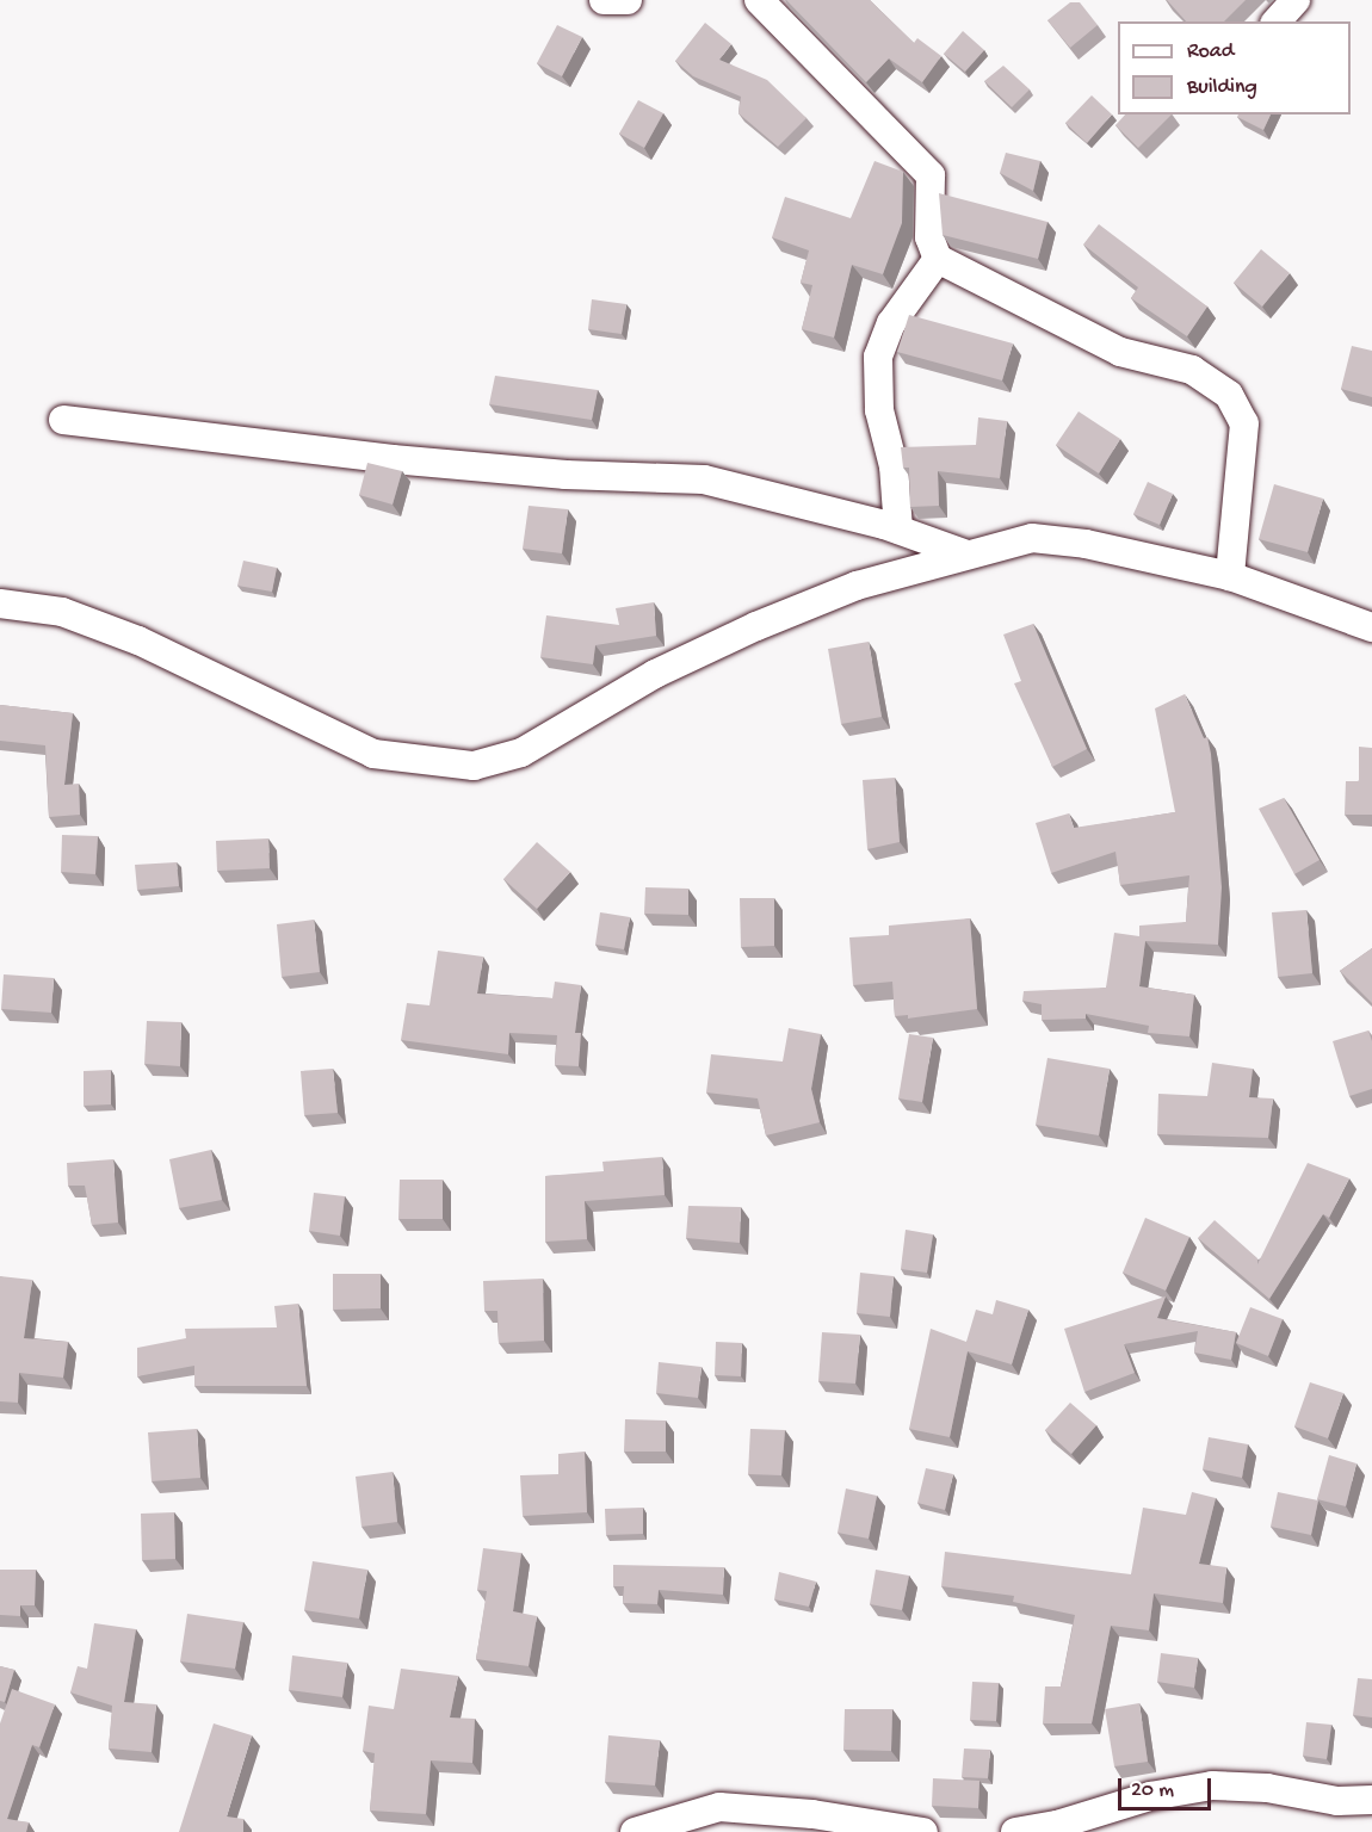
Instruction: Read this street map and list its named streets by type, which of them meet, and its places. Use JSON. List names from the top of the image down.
{
  "legend": ["Road", "Building"],
  "scale_bar": "20 m"
}
